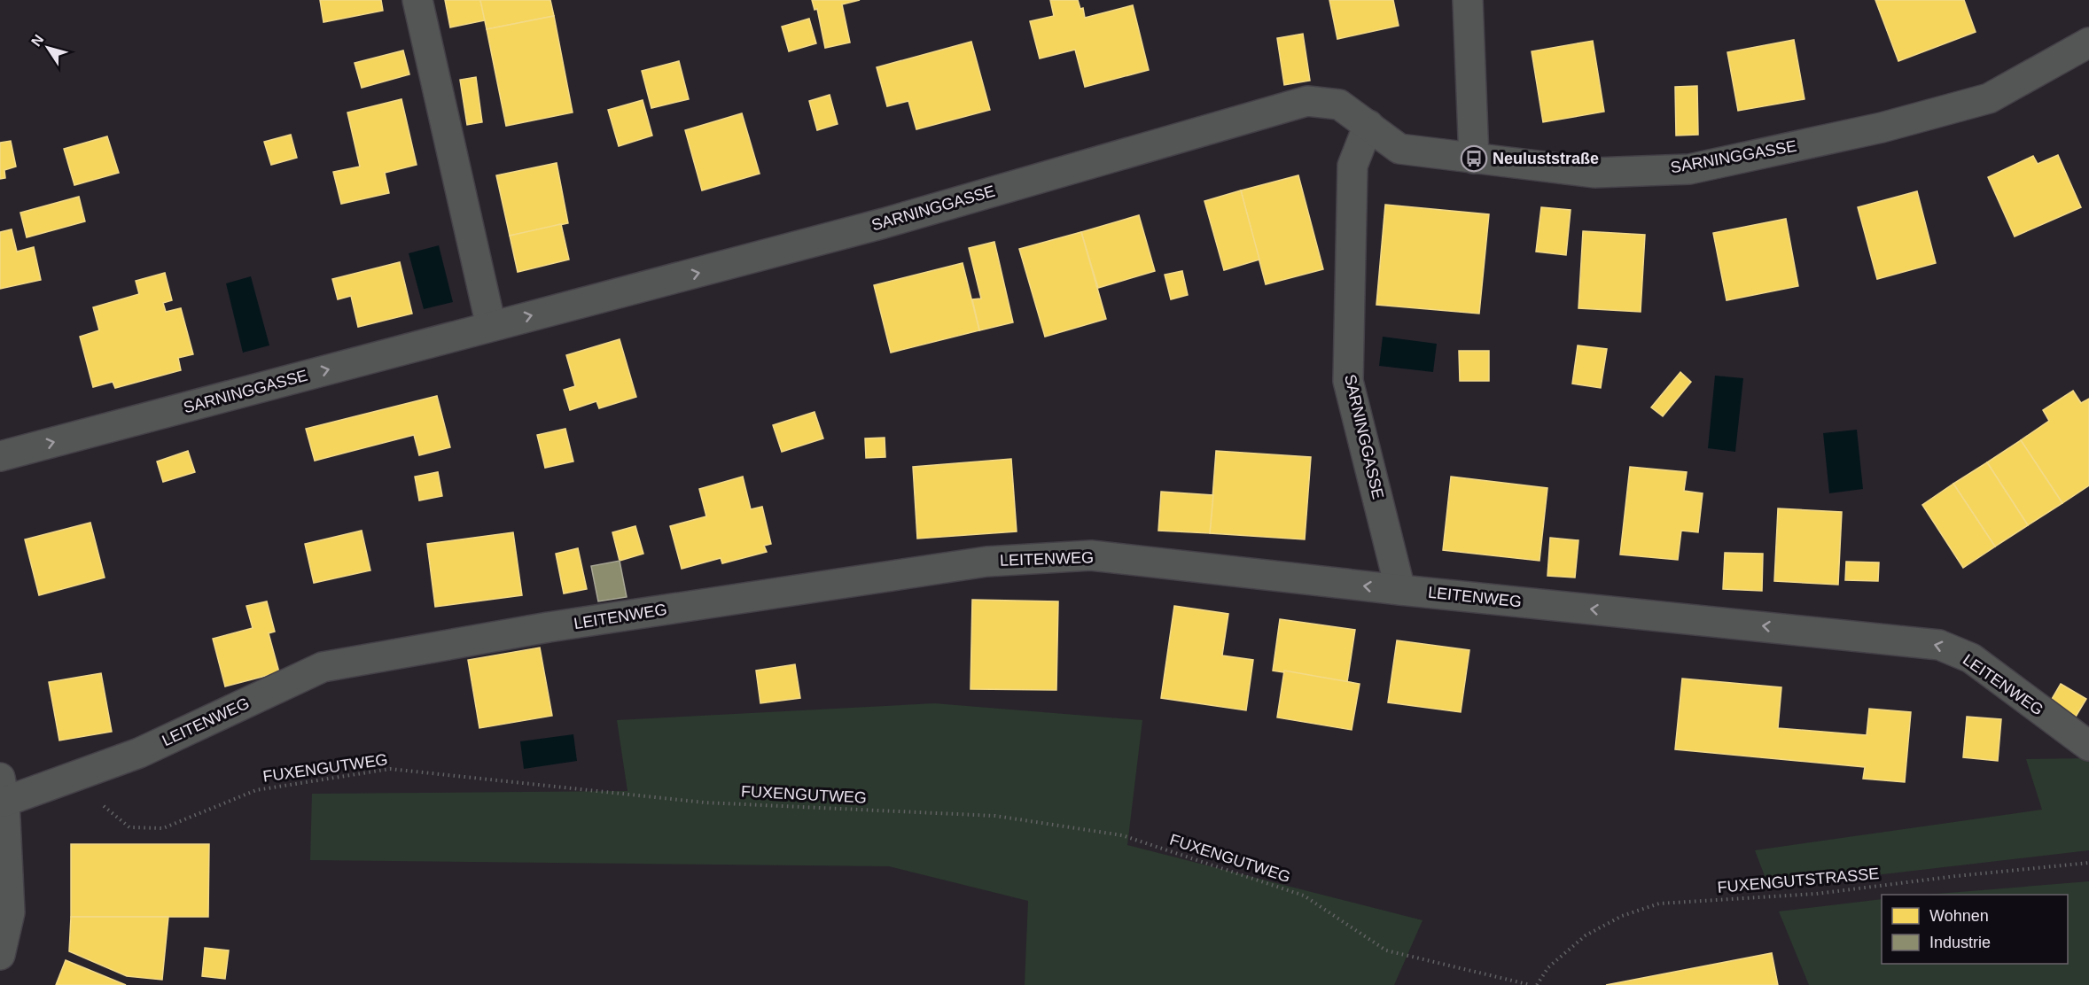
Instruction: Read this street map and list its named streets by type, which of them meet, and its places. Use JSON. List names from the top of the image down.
{
  "streets": {
    "street": ["SARNINGGASSE", "LEITENWEG"],
    "path": ["FUXENGUTWEG", "FUXENGUTSTRASSE"]
  },
  "crossings": [
    ["SARNINGGASSE", "LEITENWEG"],
    ["LEITENWEG", "FUXENGUTWEG"]
  ],
  "one_way": ["SARNINGGASSE", "LEITENWEG"],
  "places": {
    "bus stop": ["Neuluststraße"]
  },
  "legend": ["Wohnen", "Industrie"],
  "north": "top left"
}
